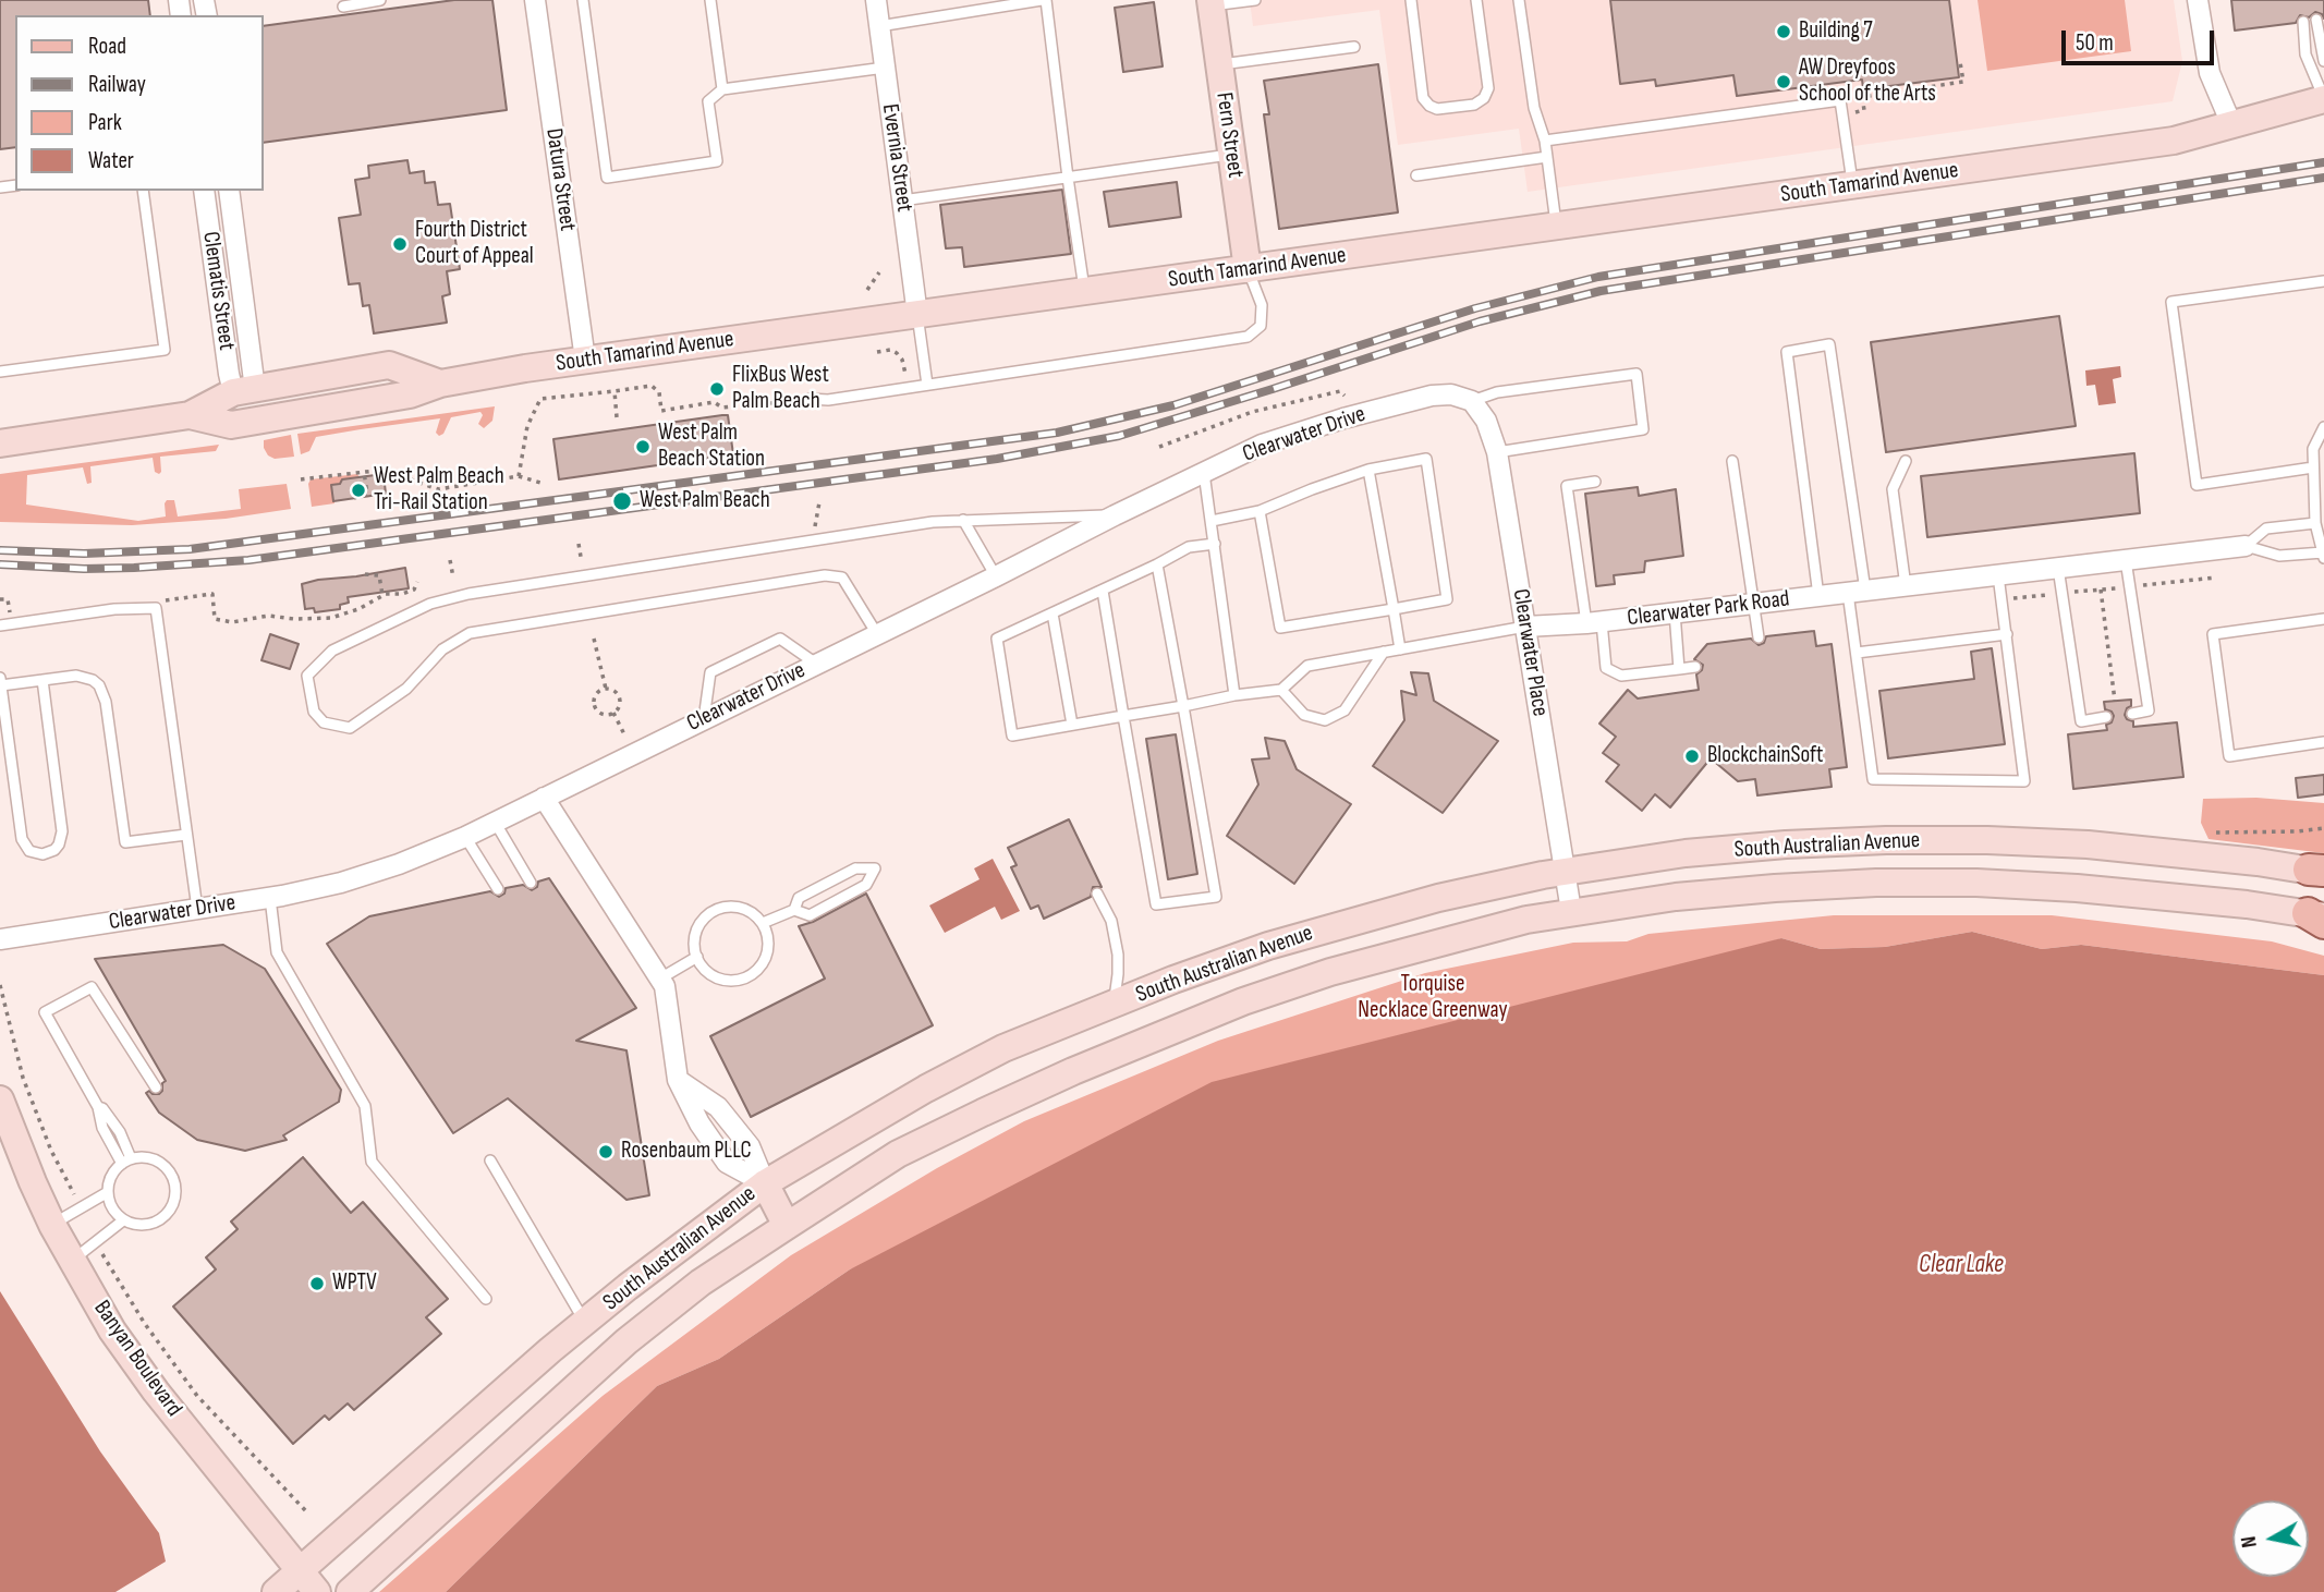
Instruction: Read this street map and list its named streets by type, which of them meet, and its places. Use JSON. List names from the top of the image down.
{
  "streets": {
    "main road": [
      "Fern Street",
      "South Tamarind Avenue",
      "South Australian Avenue",
      "Banyan Boulevard"
    ],
    "street": [
      "Evernia Street",
      "Datura Street",
      "Clematis Street",
      "Clearwater Drive",
      "Clearwater Park Road",
      "Clearwater Place"
    ]
  },
  "crossings": [
    ["Fern Street", "South Tamarind Avenue"],
    ["Evernia Street", "South Tamarind Avenue"],
    ["Datura Street", "South Tamarind Avenue"],
    ["Clearwater Drive", "Clearwater Place"],
    ["Clearwater Park Road", "Clearwater Place"],
    ["Clearwater Place", "South Australian Avenue"],
    ["South Australian Avenue", "Banyan Boulevard"]
  ],
  "water": ["Clear Lake"],
  "parks": ["Torquise Necklace Greenway"],
  "places": [
    "Building 7",
    "AW Dreyfoos School of the Arts",
    "Fourth District Court of Appeal",
    "FlixBus West Palm Beach",
    "West Palm Beach Station",
    "West Palm Beach Tri-Rail Station",
    "West Palm Beach",
    "BlockchainSoft",
    "Rosenbaum PLLC",
    "WPTV"
  ],
  "legend": [
    "Road",
    "Railway",
    "Park",
    "Water"
  ],
  "scale_bar": "50 m",
  "north": "left"
}
